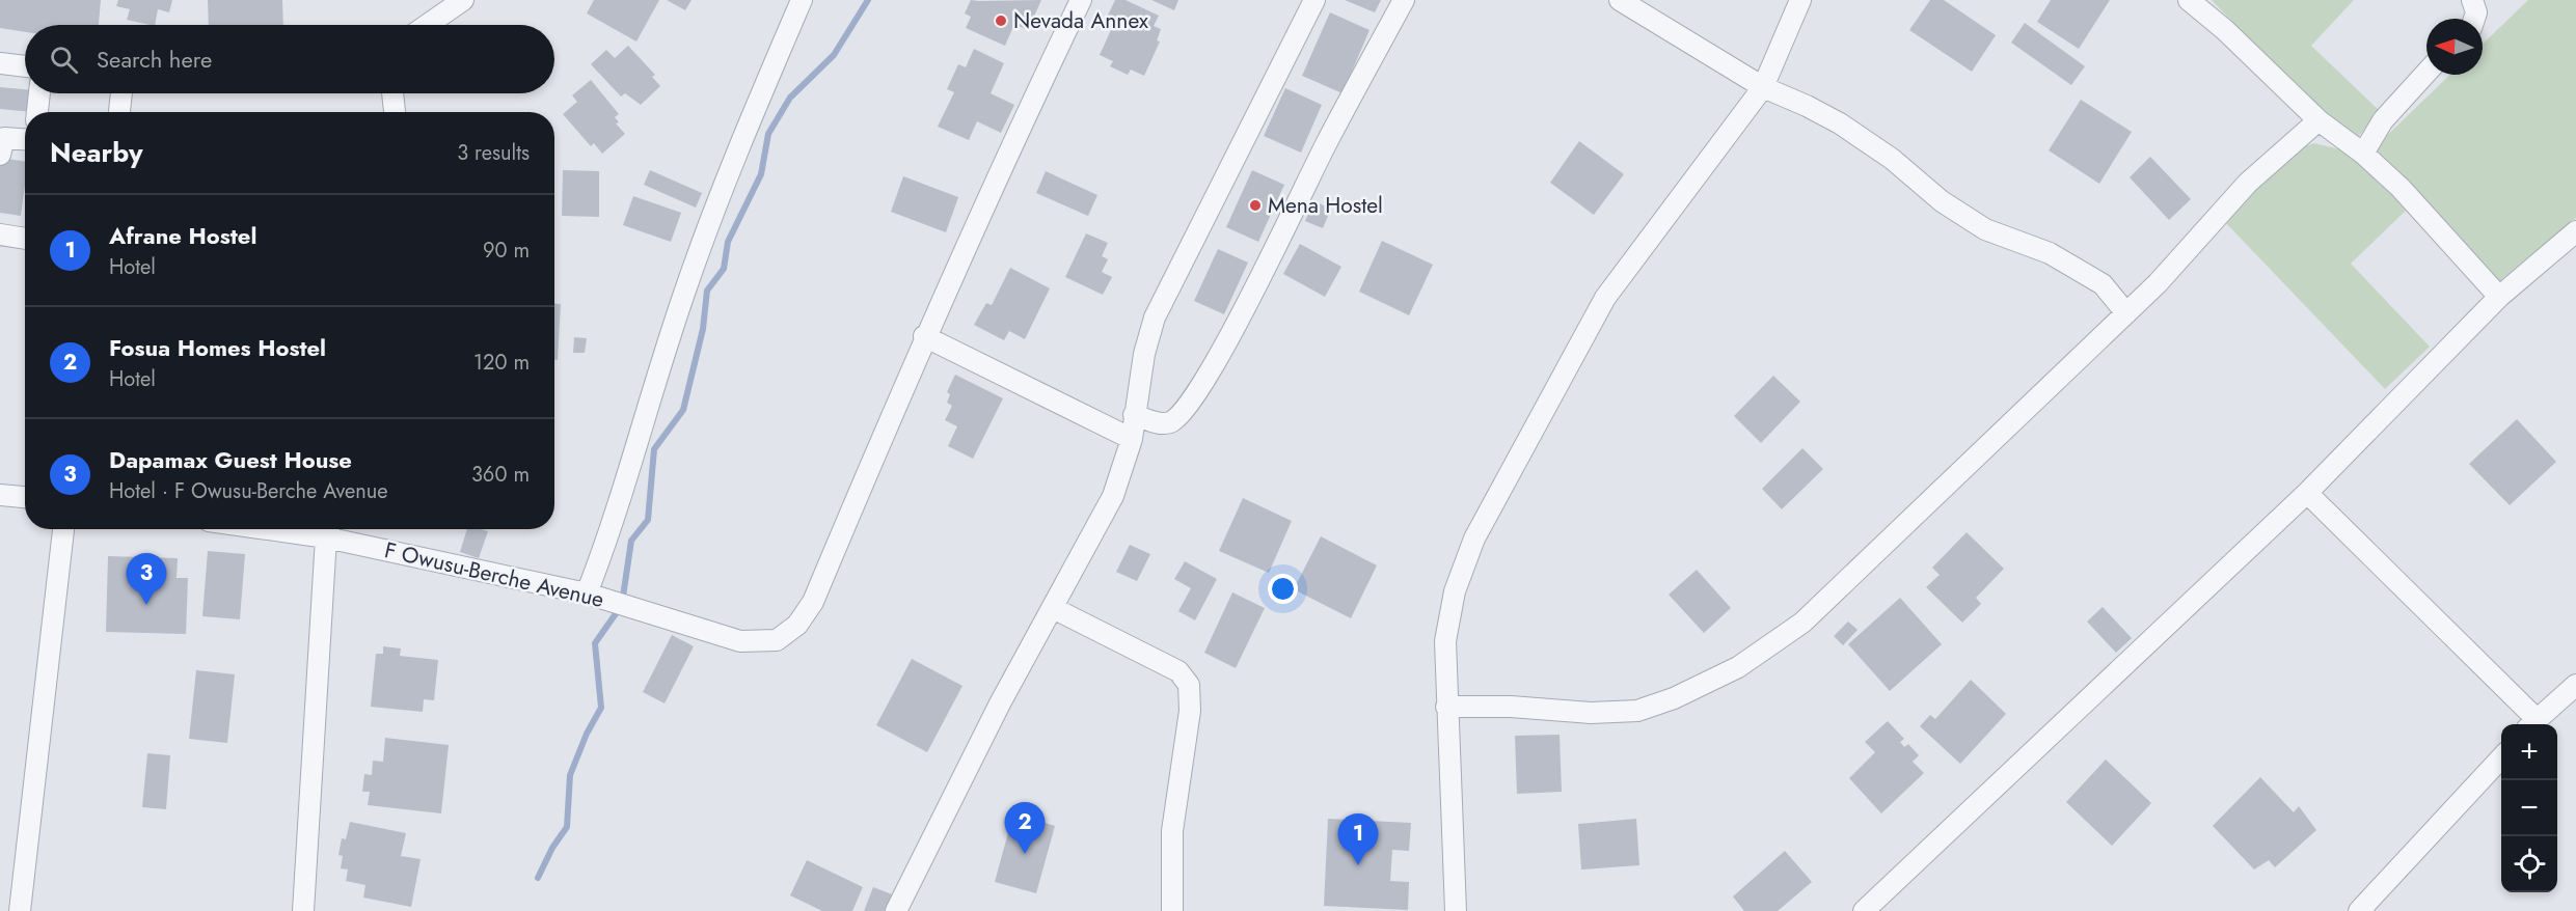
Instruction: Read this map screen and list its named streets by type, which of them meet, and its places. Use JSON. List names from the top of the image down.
{
  "streets": {
    "street": ["F Owusu-Berche Avenue"]
  },
  "places": ["Nevada Annex", "Mena Hostel"],
  "north": "left",
  "page": {
    "search": "Search here",
    "heading": ["Nearby", "3 results"],
    "list": [
      {
        "mark": "1",
        "name": "Afrane Hostel",
        "note": "Hotel",
        "value": "90 m"
      },
      {
        "mark": "2",
        "name": "Fosua Homes Hostel",
        "note": "Hotel",
        "value": "120 m"
      },
      {
        "mark": "3",
        "name": "Dapamax Guest House",
        "note": "Hotel · F Owusu-Berche Avenue",
        "value": "360 m"
      }
    ],
    "pins": ["3", "2", "1"],
    "map_buttons": ["+", "−"]
  }
}
